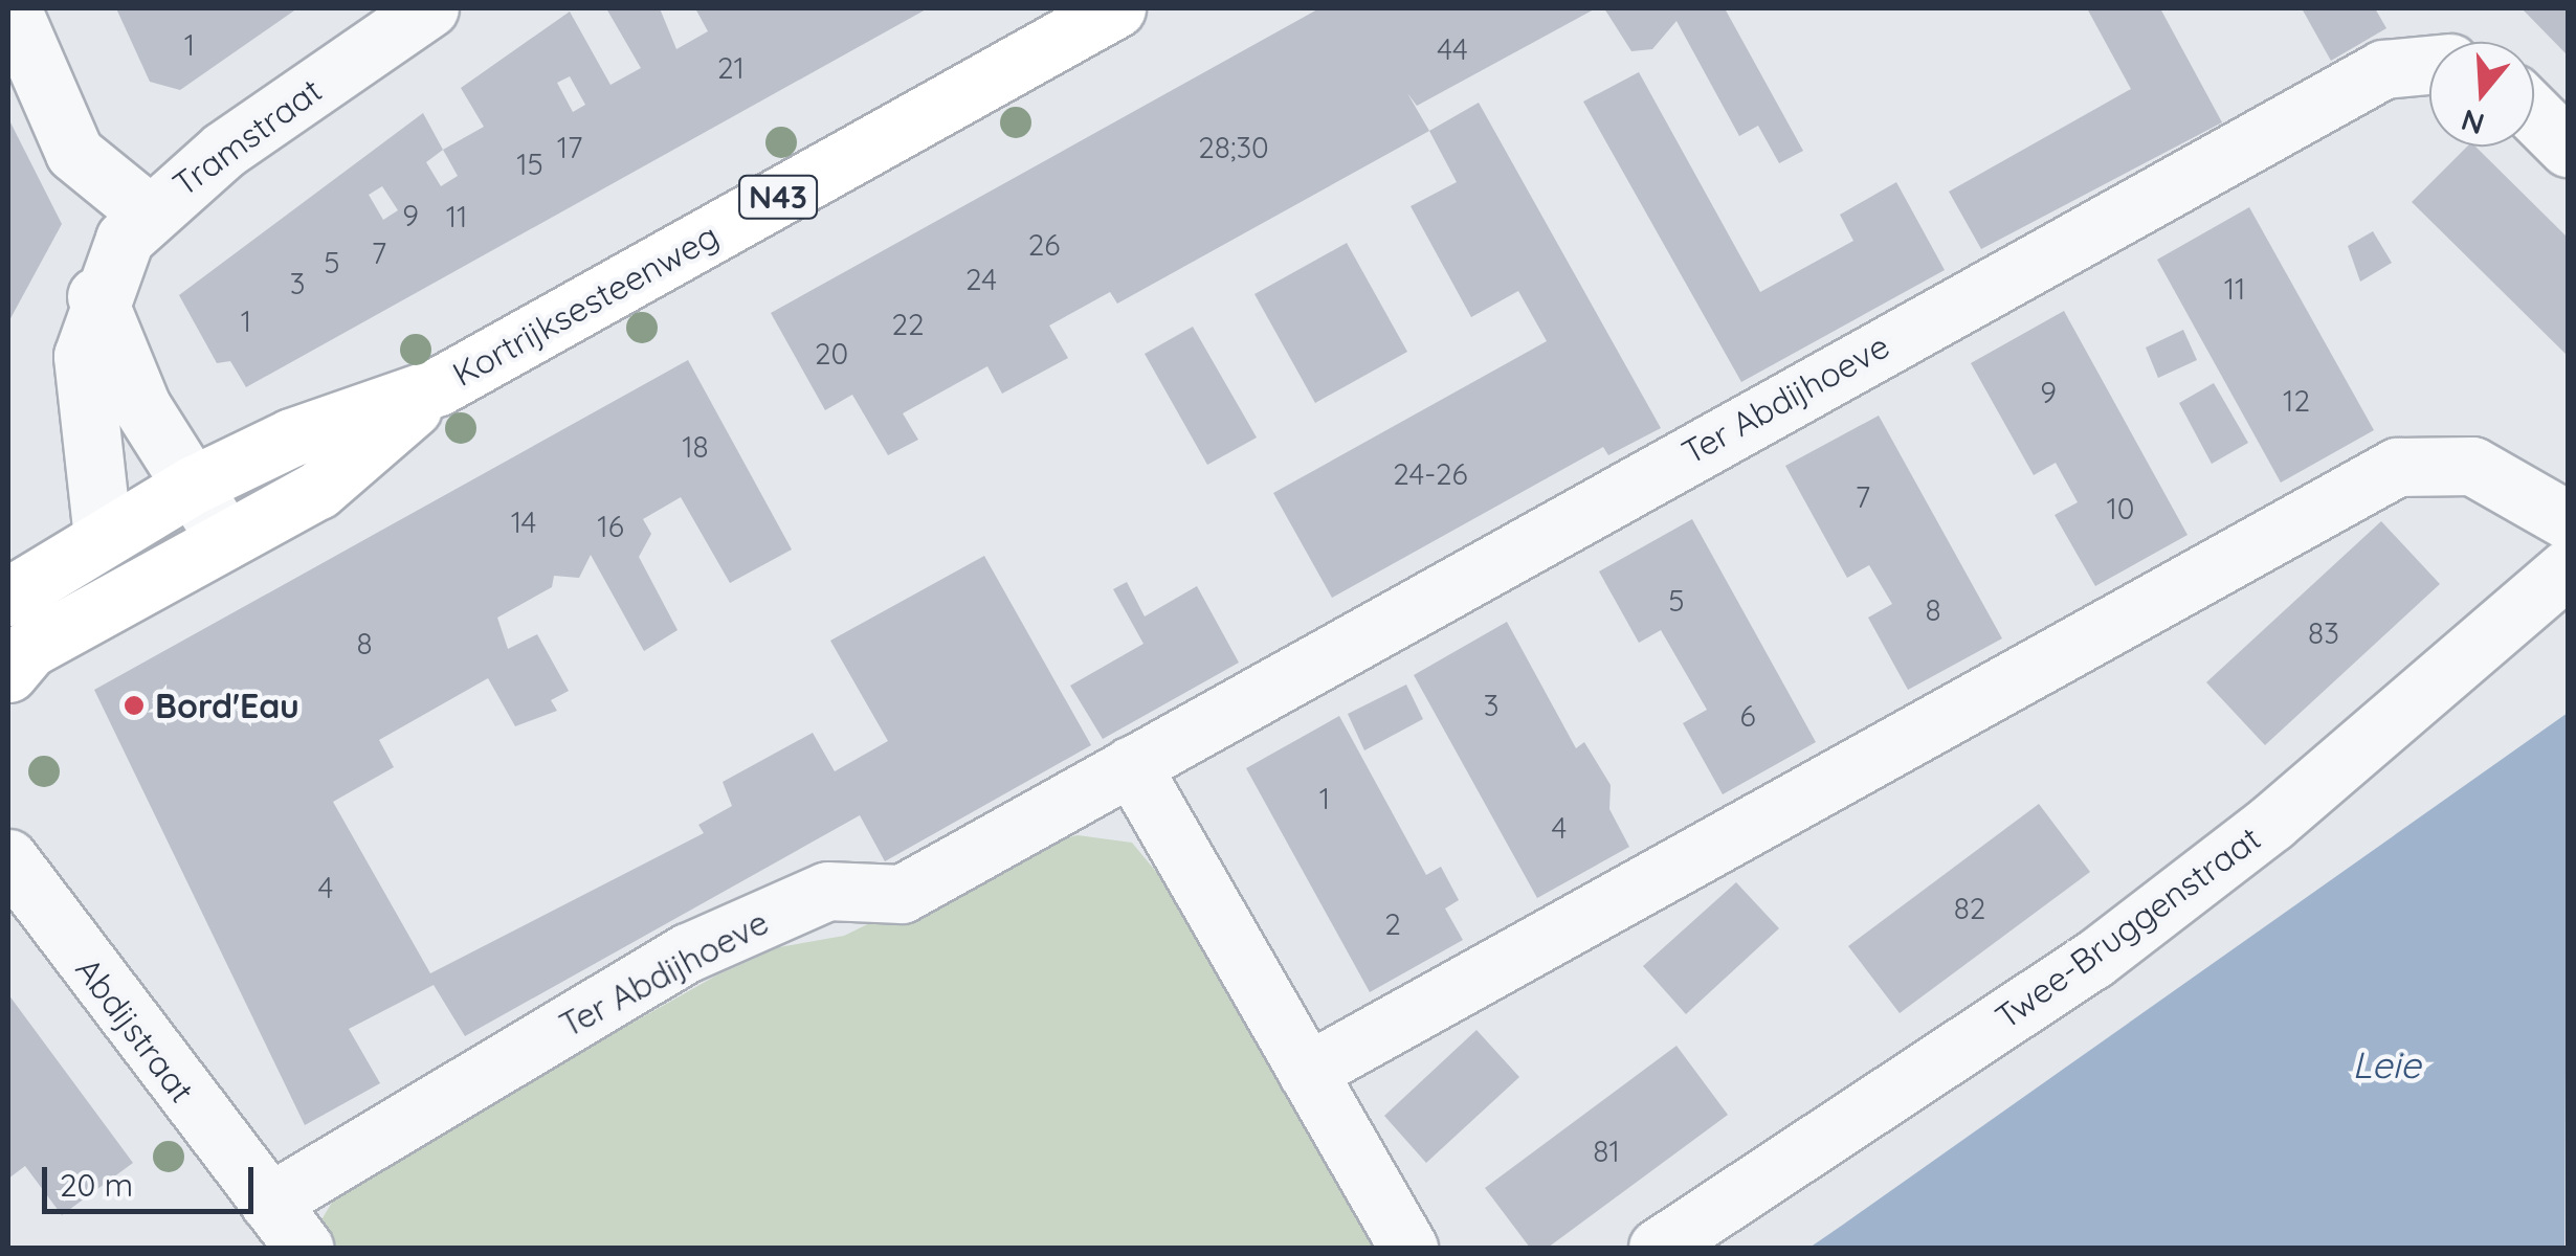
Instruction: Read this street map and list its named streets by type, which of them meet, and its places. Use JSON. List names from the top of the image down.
{
  "streets": {
    "main road": ["N43", "Kortrijksesteenweg"],
    "street": [
      "Tramstraat",
      "Ter Abdijhoeve",
      "Twee-Bruggenstraat",
      "Abdijstraat"
    ]
  },
  "crossings": [
    ["Tramstraat", "N43"],
    ["N43", "Kortrijksesteenweg"],
    ["Ter Abdijhoeve", "Abdijstraat"]
  ],
  "water": ["Leie"],
  "places": ["Bord'Eau"],
  "house_numbers": [
    "1",
    "44",
    "21",
    "17",
    "28;30",
    "15",
    "9",
    "11",
    "26",
    "7",
    "5",
    "24",
    "3",
    "11",
    "1",
    "22",
    "20",
    "9",
    "12",
    "18",
    "24-26",
    "7",
    "10",
    "14",
    "16",
    "5",
    "8",
    "83",
    "8",
    "3",
    "6",
    "1",
    "4",
    "4",
    "82",
    "2",
    "81"
  ],
  "scale_bar": "20 m",
  "north": "bottom"
}
